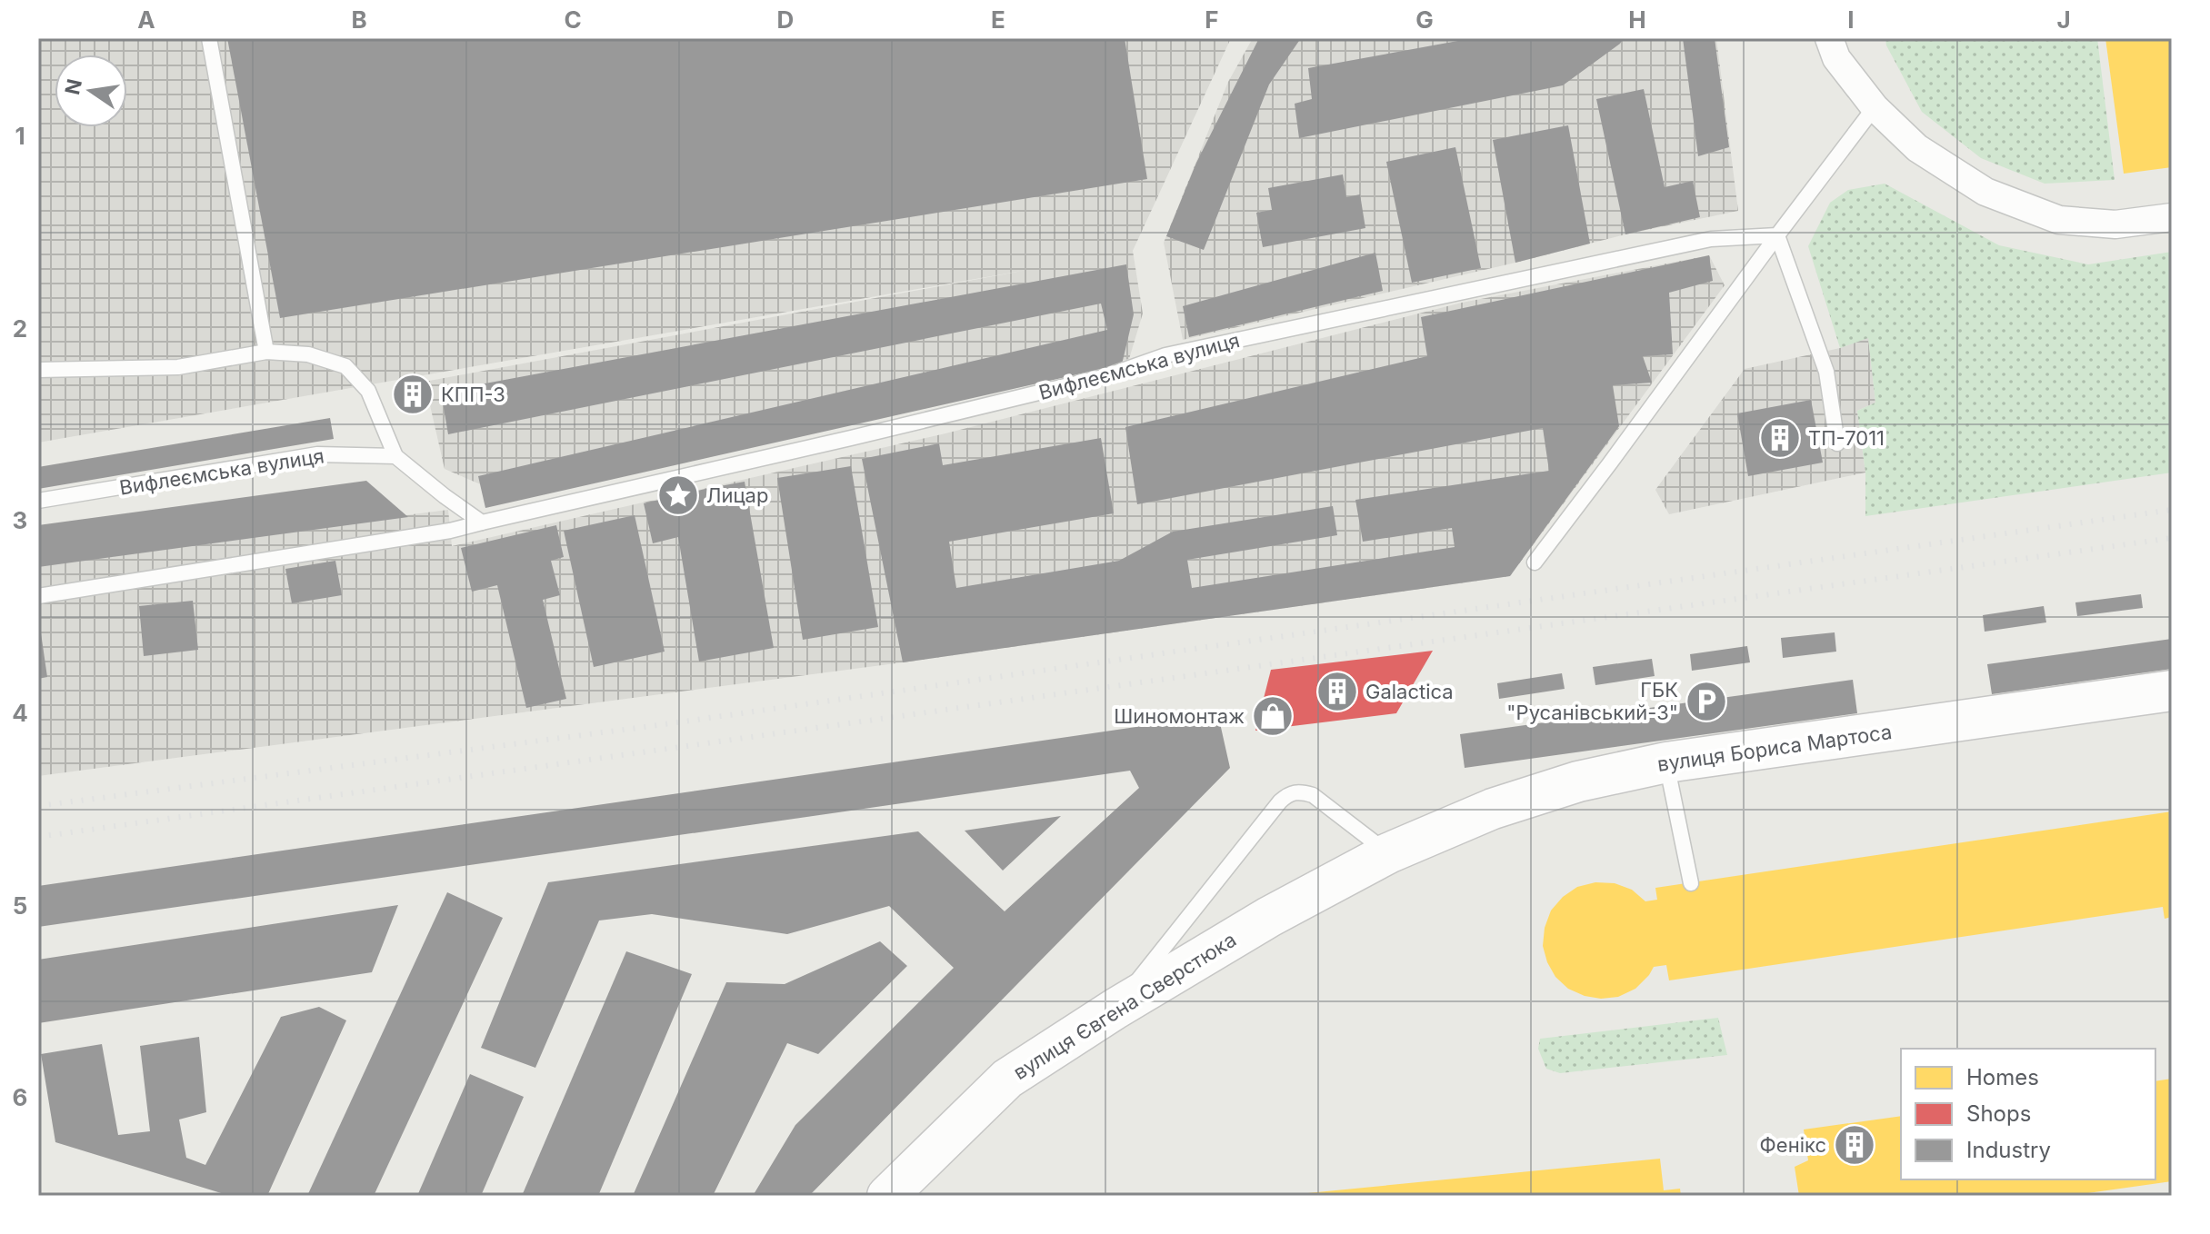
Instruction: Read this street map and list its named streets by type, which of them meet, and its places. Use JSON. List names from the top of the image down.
{
  "streets": {
    "main road": ["вулиця Бориса Мартоса", "вулиця Євгена Сверстюка"],
    "lane": ["Вифлеємська вулиця"]
  },
  "crossings": [
    ["вулиця Бориса Мартоса", "вулиця Євгена Сверстюка"]
  ],
  "places": {
    "building": [
      "КПП-3",
      "ТП-7011",
      "Galactica",
      "Фенікс"
    ],
    "place": ["Лицар"],
    "parking": ["ГБК \"Русанівський-3\""],
    "shop": ["Шиномонтаж"]
  },
  "legend": ["Homes", "Shops", "Industry"],
  "north": "left",
  "grid": {
    "columns": [
      "A",
      "B",
      "C",
      "D",
      "E",
      "F",
      "G",
      "H",
      "I",
      "J"
    ],
    "rows": [
      "1",
      "2",
      "3",
      "4",
      "5",
      "6"
    ]
  }
}
